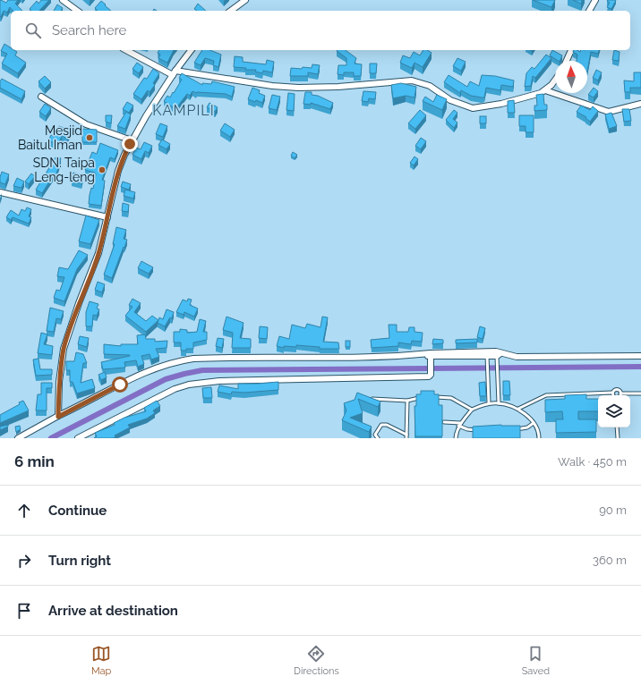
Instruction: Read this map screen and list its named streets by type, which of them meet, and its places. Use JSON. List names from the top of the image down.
{
  "districts": ["KAMPILI"],
  "places": ["Mesjid Baitul Iman", "SDN. Taipa Leng-leng"],
  "north": "top",
  "page": {
    "search": "Search here",
    "heading": ["6 min", "Walk · 450 m"],
    "list": [
      ["Continue", "90 m"],
      ["Turn right", "360 m"],
      "Arrive at destination"
    ],
    "nav": ["Map", "Directions", "Saved"]
  }
}
